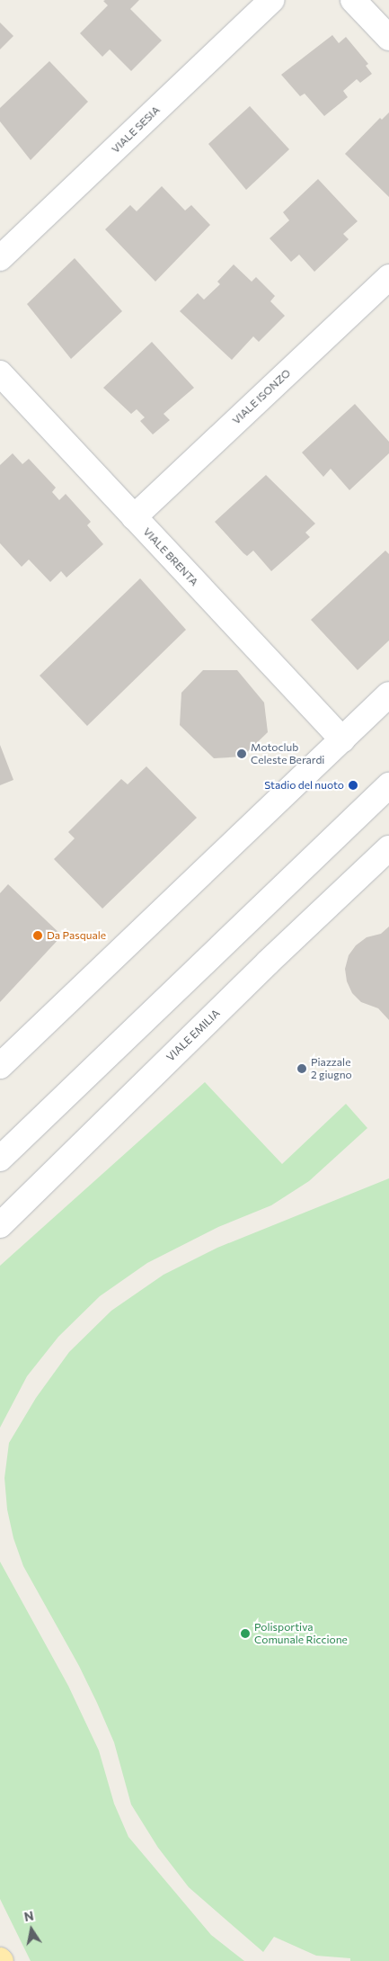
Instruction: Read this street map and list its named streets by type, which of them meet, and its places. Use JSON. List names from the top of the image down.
{
  "streets": {
    "street": [
      "VIALE SESIA",
      "VIALE ISONZO",
      "VIALE BRENTA",
      "VIALE EMILIA"
    ]
  },
  "crossings": [
    ["VIALE ISONZO", "VIALE BRENTA"]
  ],
  "places": [
    "Motoclub Celeste Berardi",
    "Stadio del nuoto",
    "Da Pasquale",
    "Piazzale 2 giugno",
    "Polisportiva Comunale Riccione"
  ],
  "north": "top"
}
